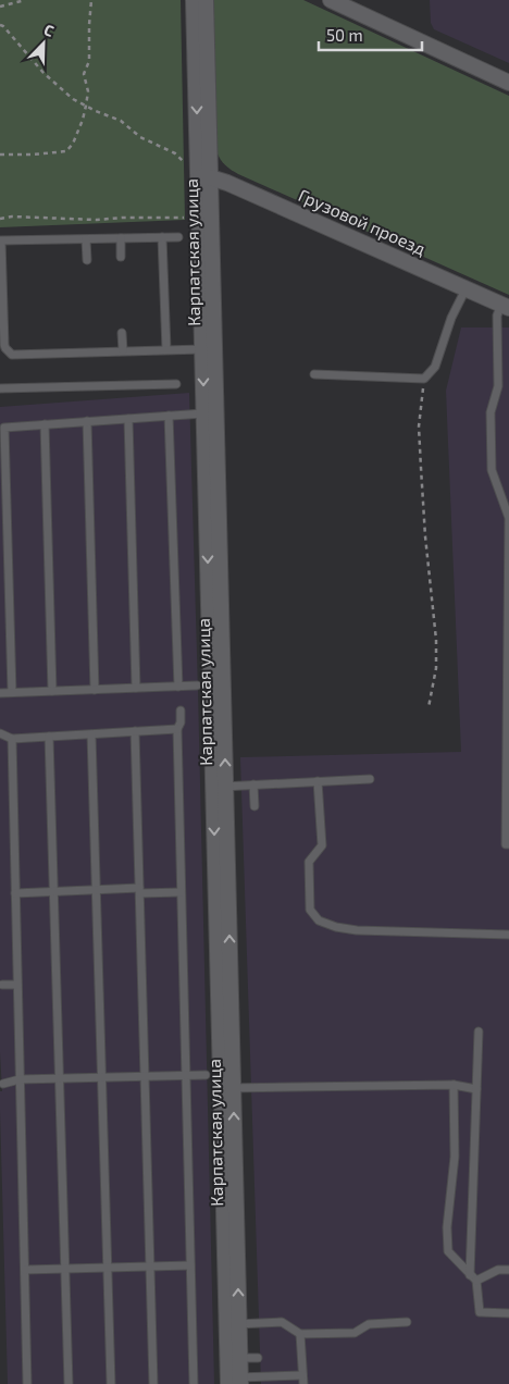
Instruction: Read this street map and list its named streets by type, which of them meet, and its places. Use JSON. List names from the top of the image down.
{
  "streets": {
    "street": ["Грузовой проезд", "Карпатская улица"]
  },
  "crossings": [
    ["Грузовой проезд", "Карпатская улица"]
  ],
  "scale_bar": "50 m",
  "north": "top right"
}
